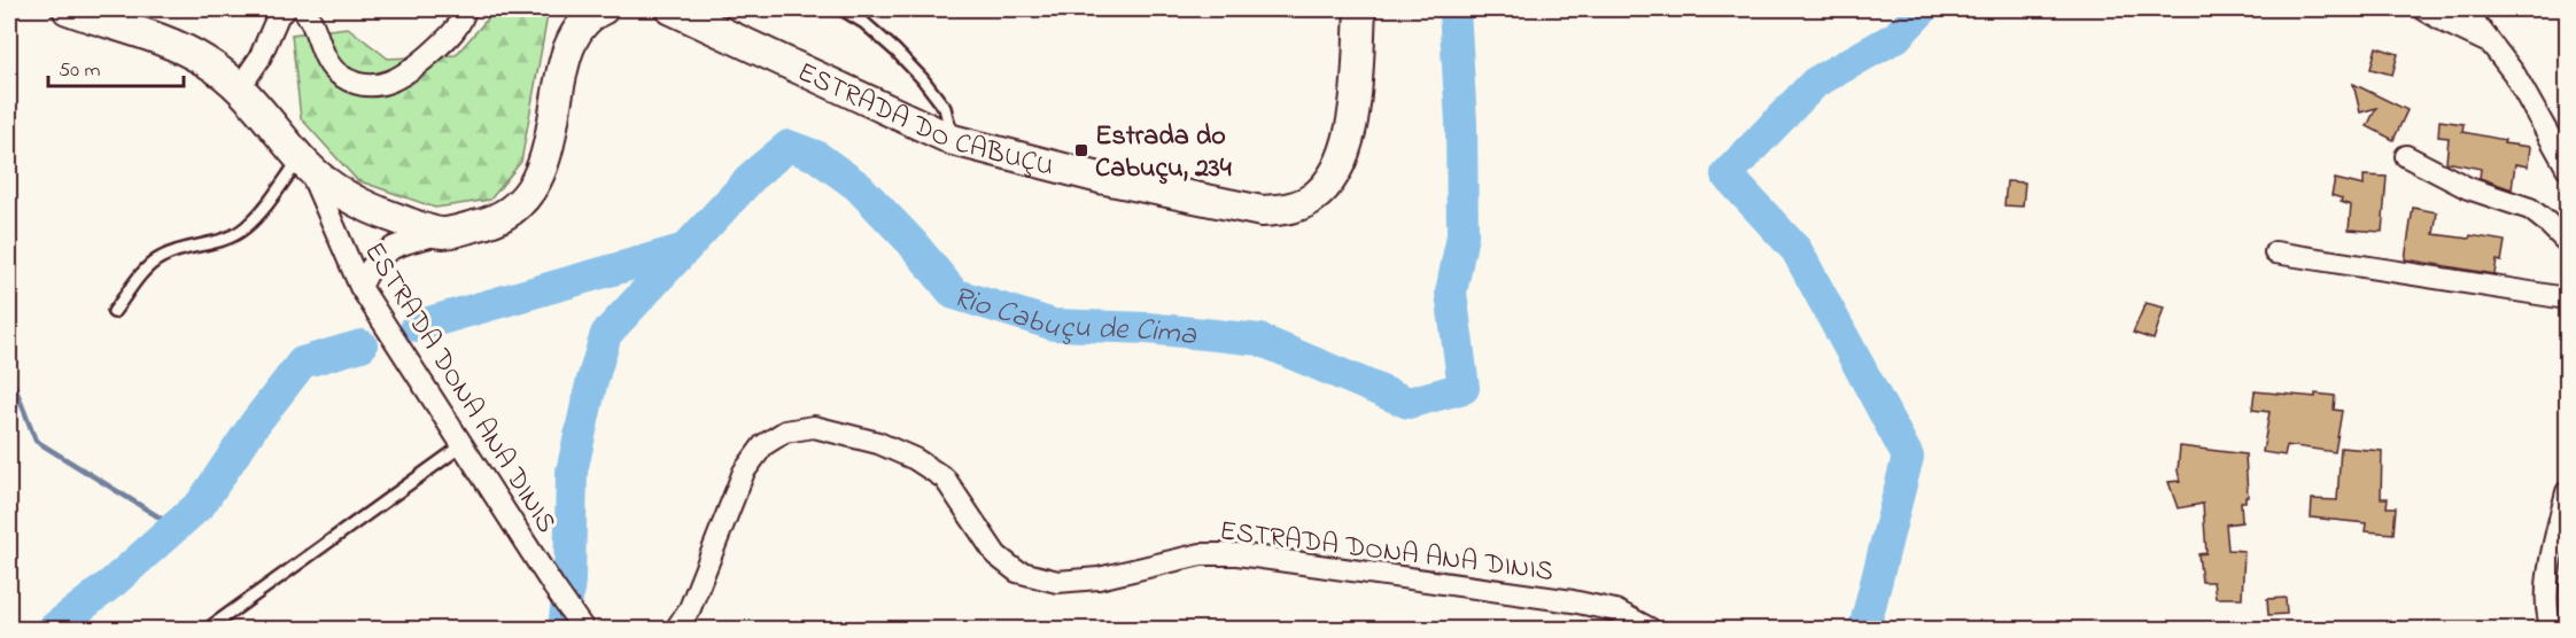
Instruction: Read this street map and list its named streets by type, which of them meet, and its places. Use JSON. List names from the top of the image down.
{
  "streets": {
    "main road": ["ESTRADA DO CABUÇU"],
    "street": ["ESTRADA DONA ANA DINIS"]
  },
  "water": ["Rio Cabuçu de Cima"],
  "places": {
    "transit": ["Estrada do Cabuçu, 234"]
  },
  "scale_bar": "50 m"
}
